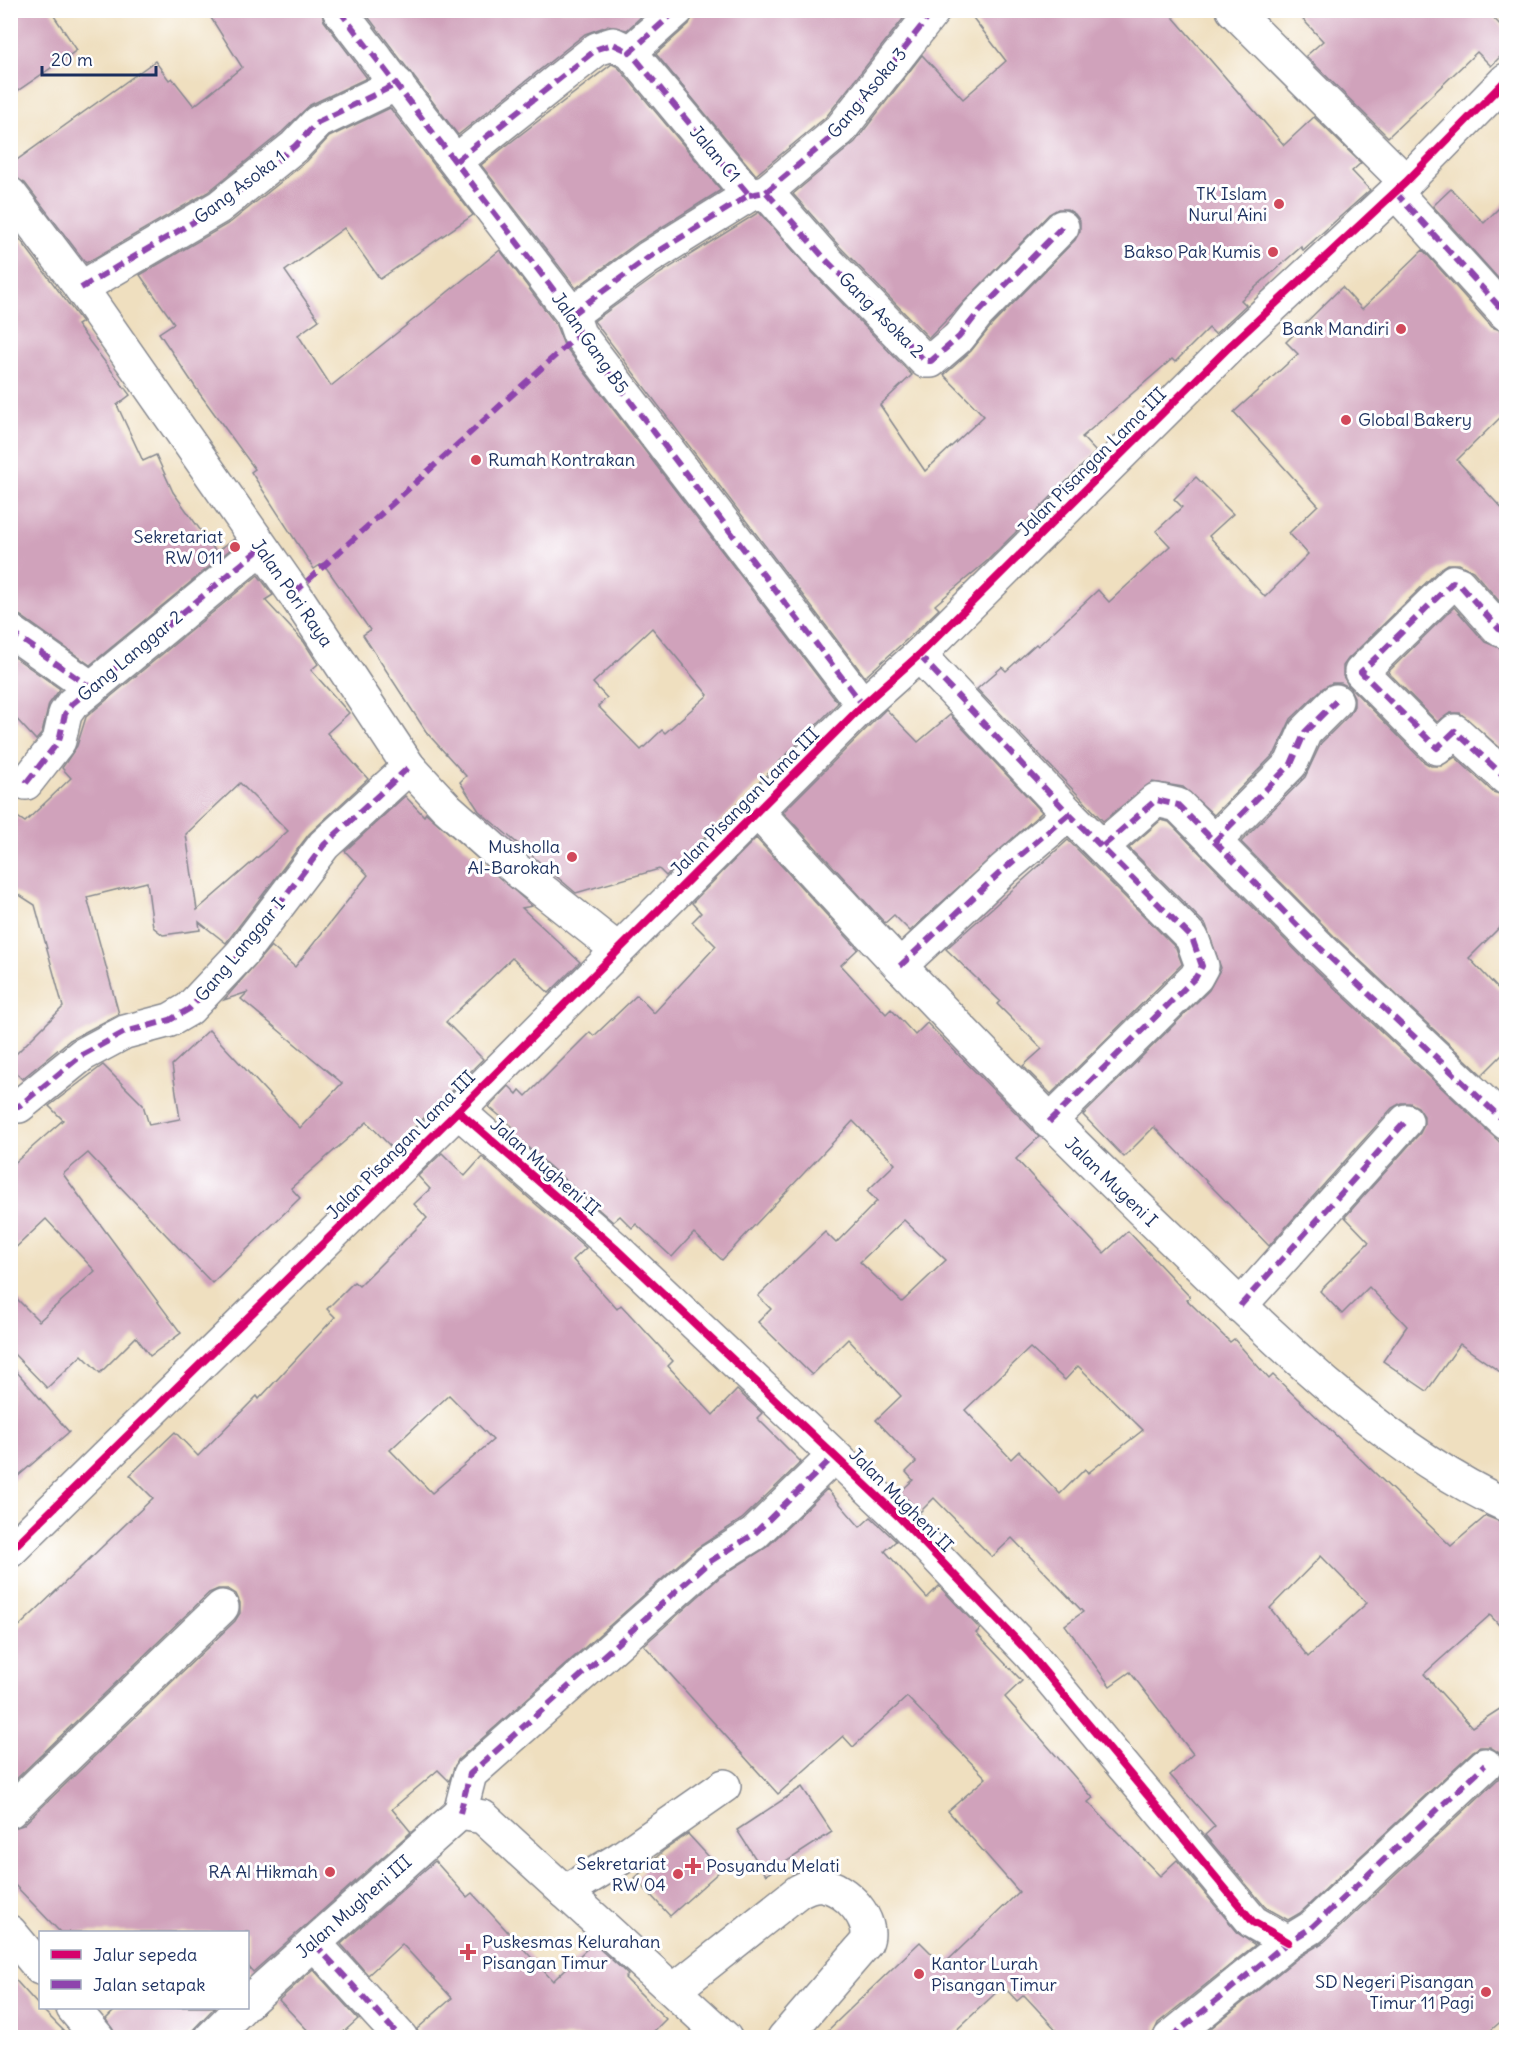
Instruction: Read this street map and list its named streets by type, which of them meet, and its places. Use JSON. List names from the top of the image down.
{
  "streets": {
    "street": [
      "Gang Asoka 3",
      "Jalan C1",
      "Gang Asoka 1",
      "Gang Asoka 2",
      "Jalan Gang B5",
      "Jalan Pisangan Lama III",
      "Jalan Pori Raya",
      "Gang Langgar 2",
      "Gang Langgar I",
      "Jalan Mugheni II",
      "Jalan Mugeni I",
      "Jalan Mugheni III"
    ]
  },
  "crossings": [
    ["Gang Asoka 3", "Jalan C1"],
    ["Gang Asoka 3", "Gang Asoka 2"],
    ["Jalan C1", "Gang Asoka 2"],
    ["Jalan C1", "Jalan Gang B5"],
    ["Gang Asoka 1", "Jalan Gang B5"],
    ["Gang Asoka 1", "Jalan Pori Raya"],
    ["Jalan Gang B5", "Jalan Pisangan Lama III"],
    ["Jalan Pisangan Lama III", "Jalan Pori Raya"],
    ["Jalan Pisangan Lama III", "Jalan Mugheni II"],
    ["Jalan Pisangan Lama III", "Jalan Mugeni I"],
    ["Jalan Pori Raya", "Gang Langgar 2"],
    ["Jalan Pori Raya", "Gang Langgar I"]
  ],
  "places": {
    "other": [
      "TK Islam Nurul Aini",
      "Bakso Pak Kumis",
      "Bank Mandiri",
      "Global Bakery",
      "Rumah Kontrakan",
      "Sekretariat RW 011",
      "Musholla Al-Barokah",
      "RA Al Hikmah",
      "Sekretariat RW 04",
      "Kantor Lurah Pisangan Timur",
      "SD Negeri Pisangan Timur 11 Pagi"
    ],
    "health": ["Posyandu Melati", "Puskesmas Kelurahan Pisangan Timur"]
  },
  "legend": ["Jalur sepeda", "Jalan setapak"],
  "scale_bar": "20 m"
}
